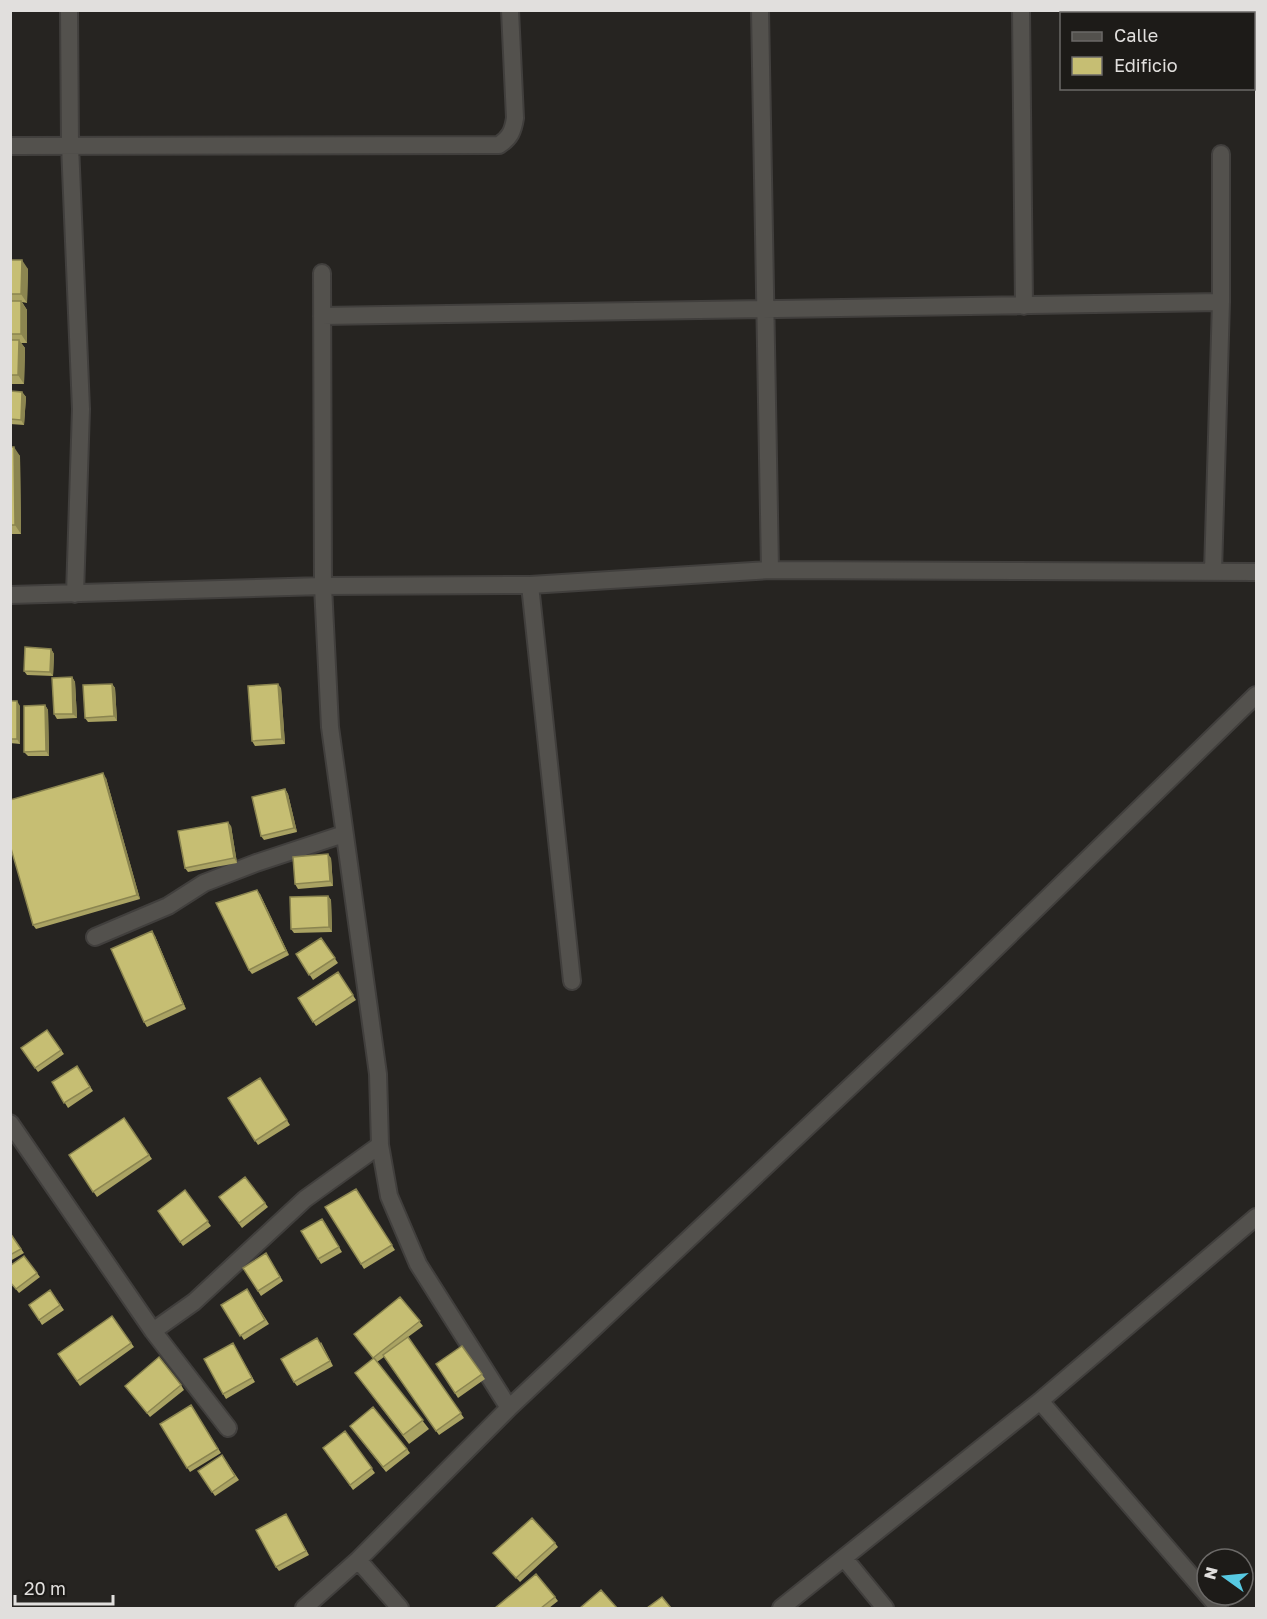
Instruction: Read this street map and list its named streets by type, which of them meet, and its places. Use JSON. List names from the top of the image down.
{
  "legend": ["Calle", "Edificio"],
  "scale_bar": "20 m",
  "north": "left"
}
